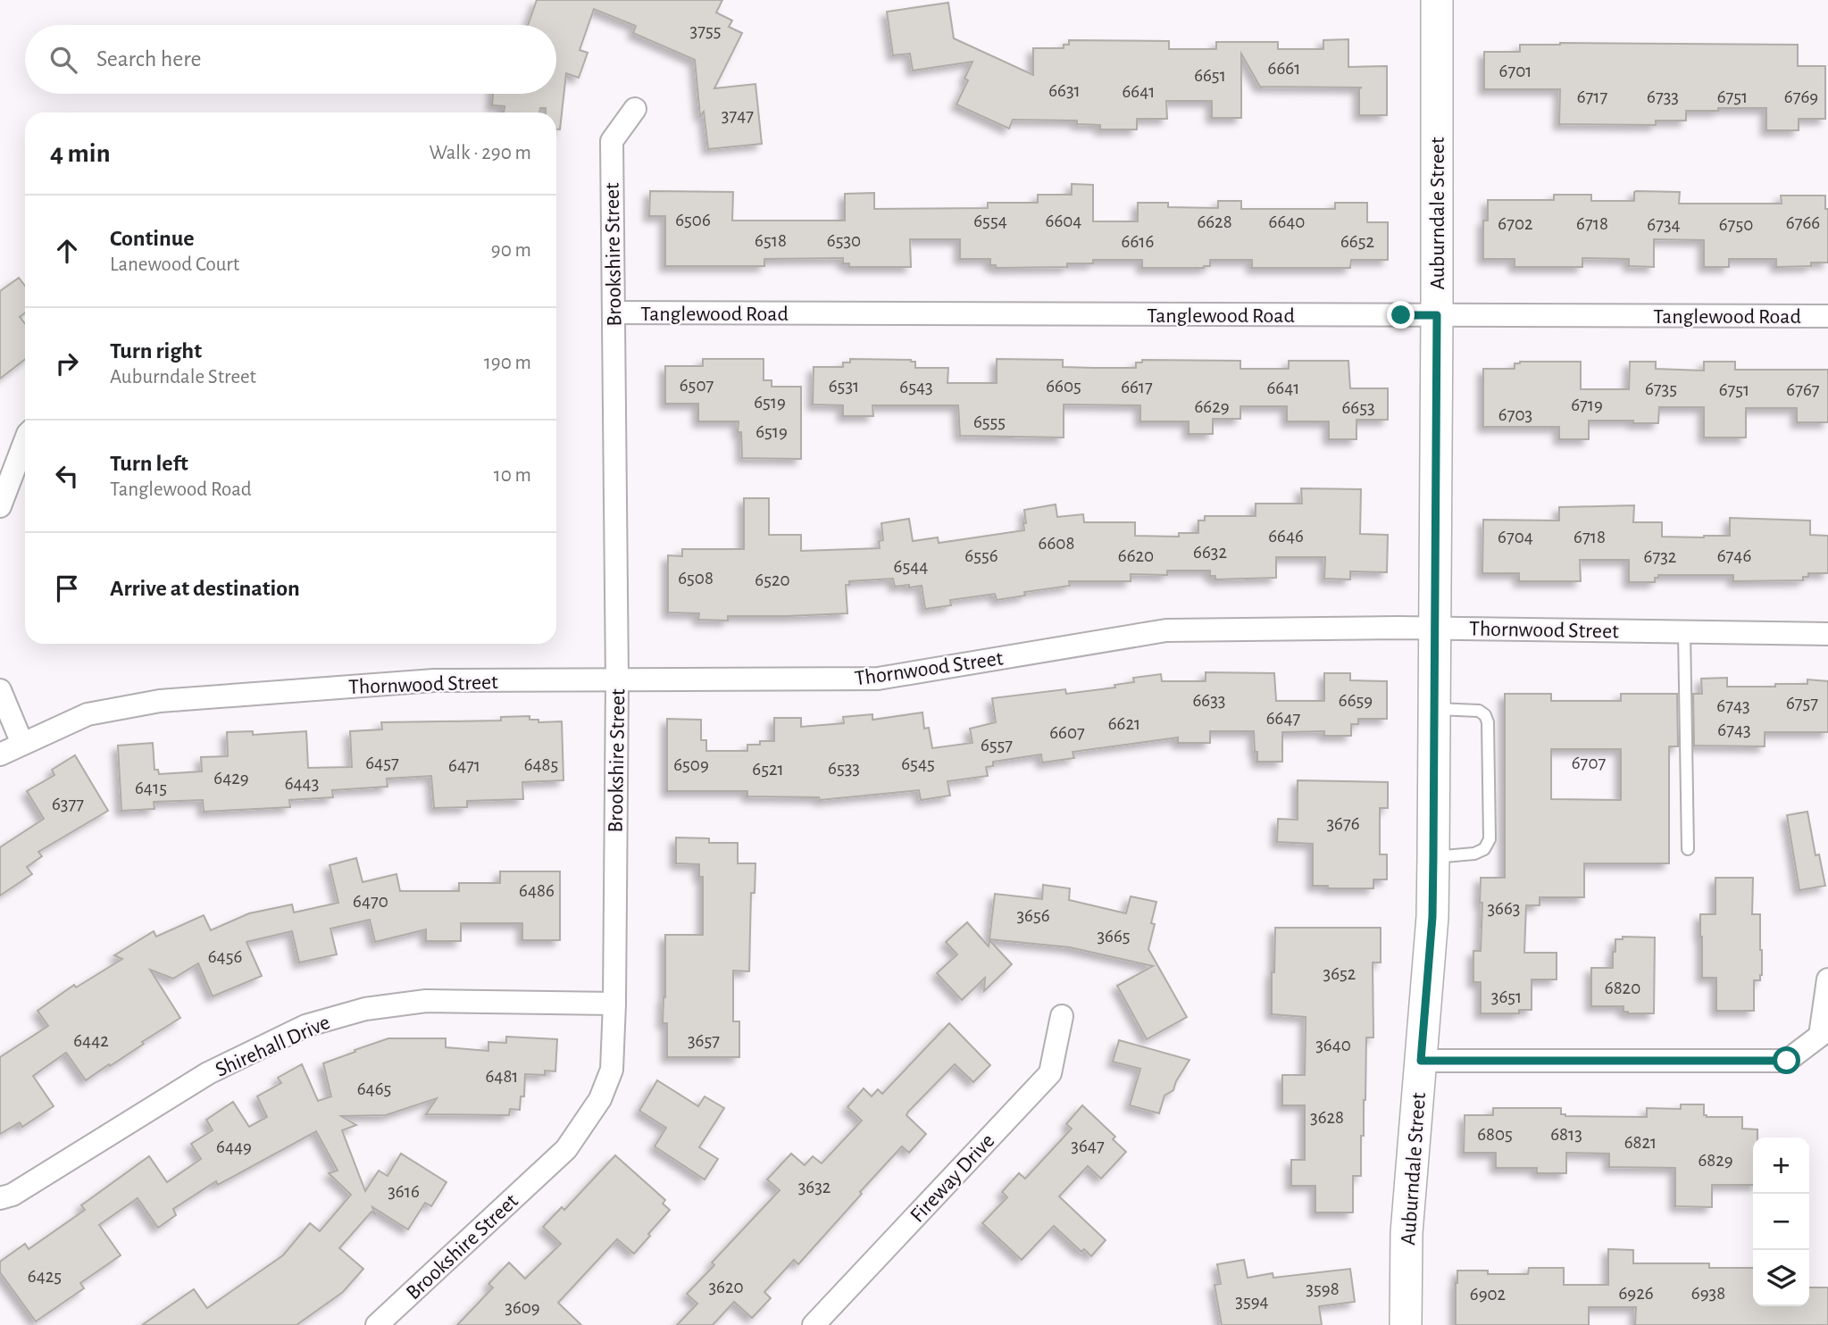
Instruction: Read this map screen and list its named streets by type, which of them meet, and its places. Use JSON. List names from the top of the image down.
{
  "streets": {
    "street": [
      "Auburndale Street",
      "Brookshire Street",
      "Tanglewood Road",
      "Thornwood Street",
      "Shirehall Drive",
      "Fireway Drive"
    ]
  },
  "crossings": [
    ["Auburndale Street", "Tanglewood Road"],
    ["Auburndale Street", "Thornwood Street"],
    ["Brookshire Street", "Tanglewood Road"],
    ["Brookshire Street", "Thornwood Street"],
    ["Brookshire Street", "Shirehall Drive"]
  ],
  "house_numbers": [
    "3755",
    "6661",
    "6701",
    "6651",
    "6631",
    "6641",
    "6717",
    "6733",
    "6751",
    "6769",
    "3747",
    "6506",
    "6554",
    "6604",
    "6628",
    "6640",
    "6766",
    "6702",
    "6718",
    "6734",
    "6750",
    "6518",
    "6530",
    "6616",
    "6652",
    "6507",
    "6531",
    "6605",
    "6543",
    "6617",
    "6641",
    "6735",
    "6751",
    "6767",
    "6519",
    "6719",
    "6629",
    "6653",
    "6703",
    "6555",
    "6519",
    "6646",
    "6704",
    "6718",
    "6608",
    "6632",
    "6556",
    "6620",
    "6746",
    "6732",
    "6544",
    "6508",
    "6520",
    "6633",
    "6659",
    "6757",
    "6743",
    "6647",
    "6621",
    "6743",
    "6607",
    "6557",
    "6457",
    "6707",
    "6545",
    "6485",
    "6509",
    "6471",
    "6533",
    "6521",
    "6429",
    "6443",
    "6415",
    "6377",
    "3676",
    "6486",
    "6470",
    "3663",
    "3656",
    "3665",
    "6456",
    "3652",
    "6820",
    "3651",
    "6442",
    "3657",
    "3640",
    "6481",
    "6465",
    "3628",
    "6805",
    "6813",
    "6821",
    "3647",
    "6449",
    "6829",
    "3632",
    "3616",
    "6425",
    "3620",
    "3598",
    "6926",
    "6938",
    "6902",
    "3594",
    "3609"
  ],
  "page": {
    "search": "Search here",
    "heading": ["4 min", "Walk · 290 m"],
    "list": [
      ["Continue", "Lanewood Court", "90 m"],
      ["Turn right", "Auburndale Street", "190 m"],
      ["Turn left", "Tanglewood Road", "10 m"],
      "Arrive at destination"
    ],
    "map_buttons": ["+", "−"]
  }
}
